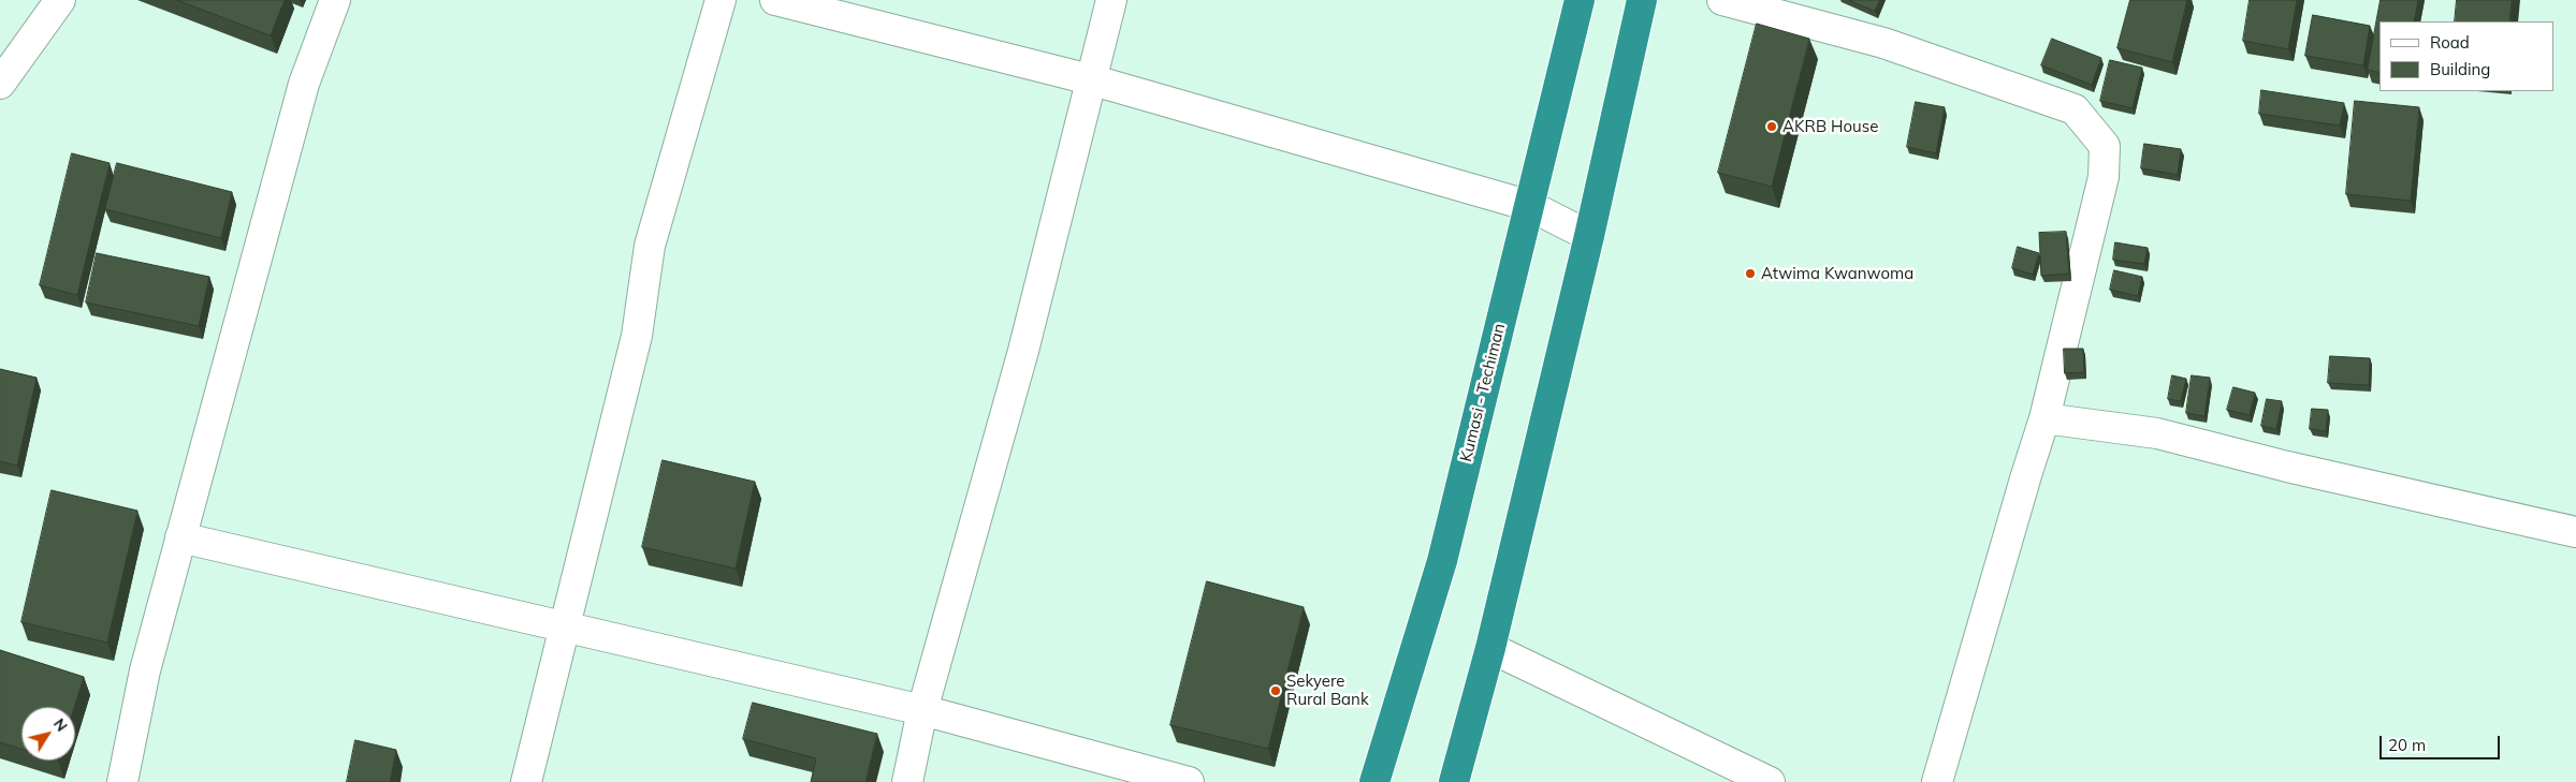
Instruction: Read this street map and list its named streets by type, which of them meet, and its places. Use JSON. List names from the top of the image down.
{
  "streets": {
    "highway": ["Kumasi - Techiman"]
  },
  "places": ["AKRB House", "Atwima Kwanwoma", "Sekyere Rural Bank"],
  "legend": ["Road", "Building"],
  "scale_bar": "20 m",
  "north": "top right"
}
